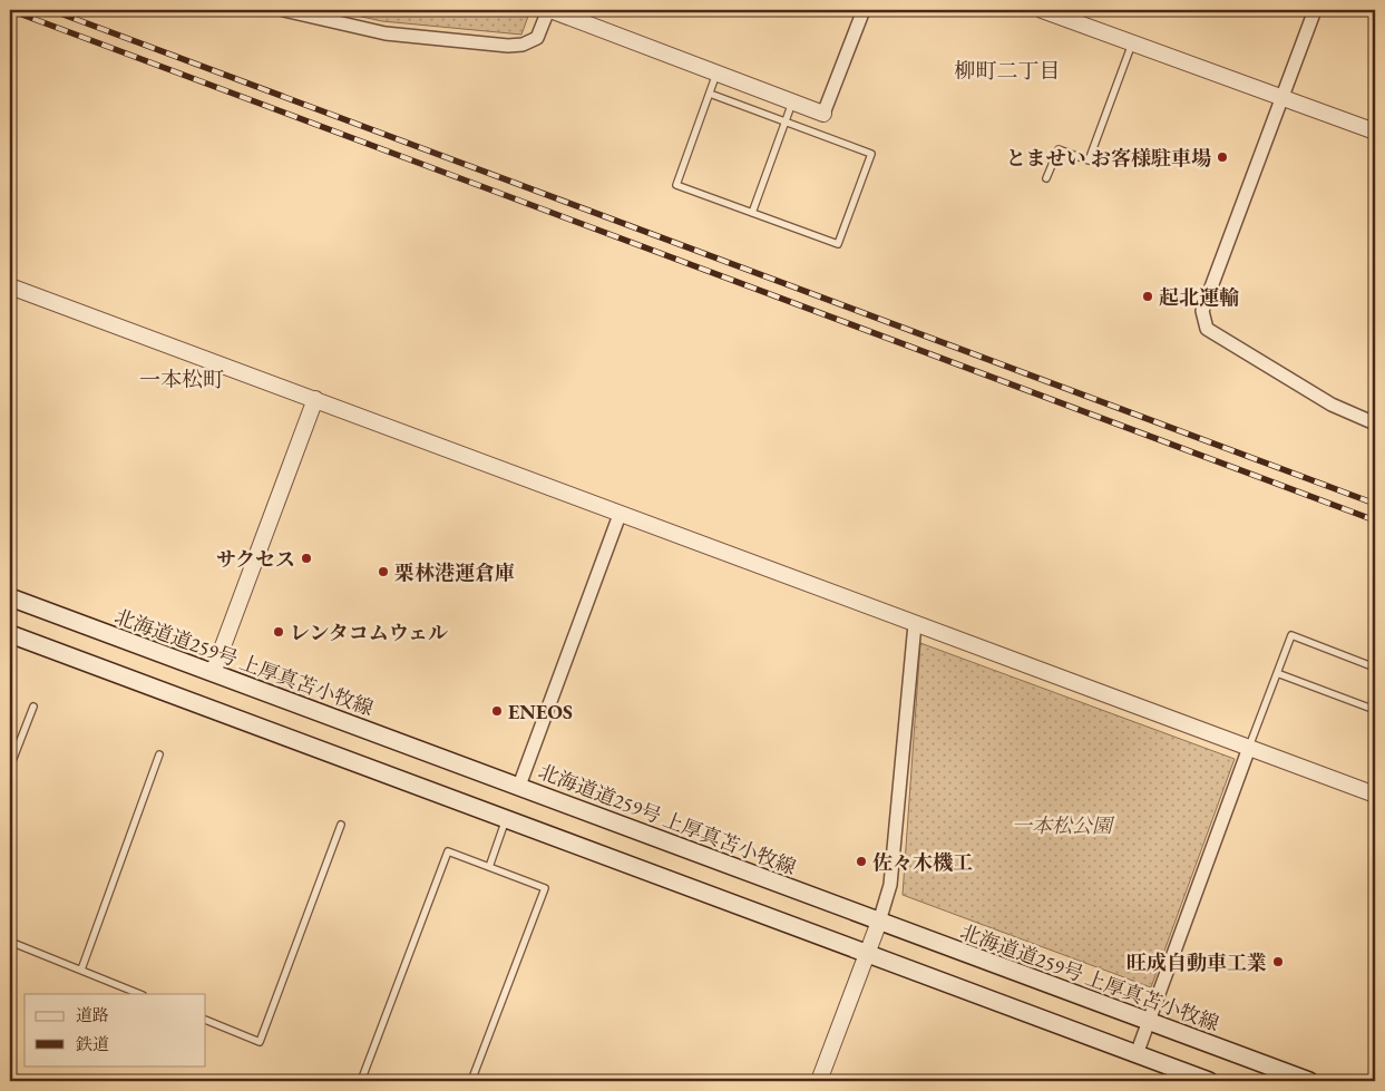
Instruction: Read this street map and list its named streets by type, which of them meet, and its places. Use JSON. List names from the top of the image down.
{
  "streets": {
    "main road": ["北海道道259号 上厚真苫小牧線"]
  },
  "districts": ["柳町二丁目", "一本松町"],
  "parks": ["一本松公園"],
  "places": [
    "とませい お客様駐車場",
    "起北運輸",
    "サクセス",
    "栗林港運倉庫",
    "レンタコムウェル",
    "ENEOS",
    "佐々木機工",
    "旺成自動車工業"
  ],
  "legend": ["道路", "鉄道"]
}
